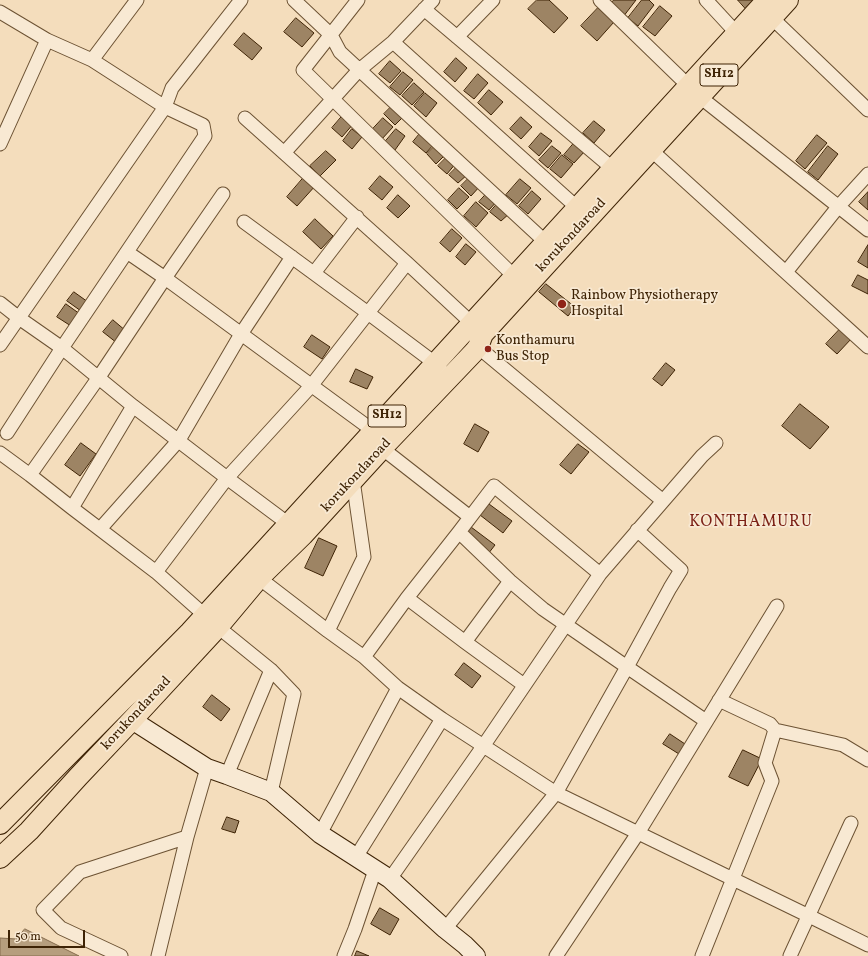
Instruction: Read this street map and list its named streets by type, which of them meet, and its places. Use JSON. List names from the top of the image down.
{
  "streets": {
    "main road": ["SH12", "korukondaroad"]
  },
  "crossings": [
    ["SH12", "korukondaroad"]
  ],
  "districts": ["KONTHAMURU"],
  "places": ["Rainbow Physiotherapy Hospital", "Konthamuru Bus Stop"],
  "scale_bar": "50 m"
}
